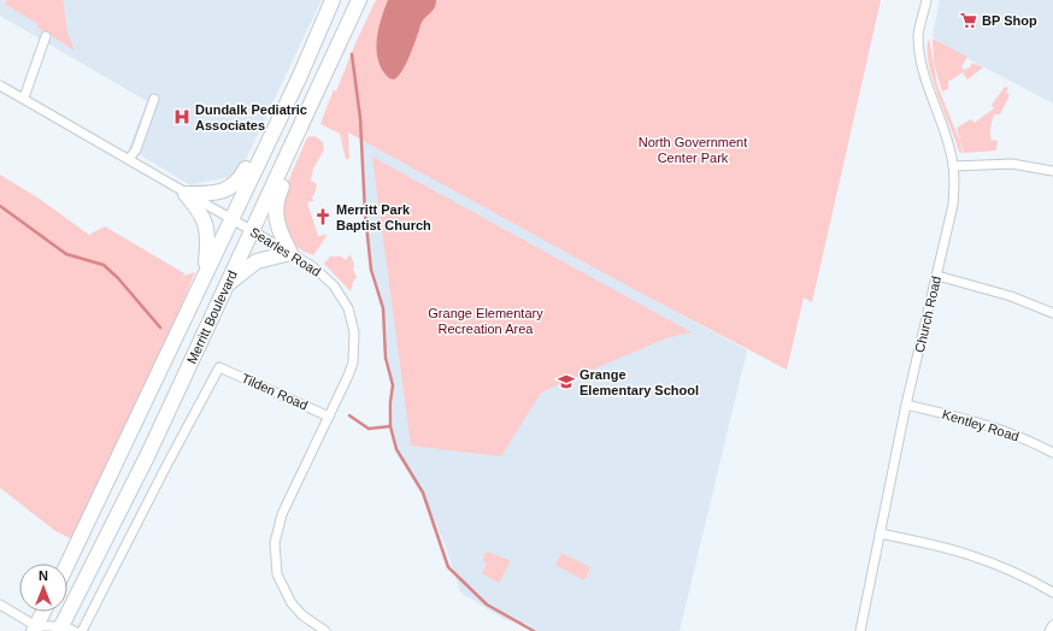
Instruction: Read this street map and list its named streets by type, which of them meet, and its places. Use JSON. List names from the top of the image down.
{
  "streets": {
    "main road": ["Merritt Boulevard"],
    "street": [
      "Searles Road",
      "Church Road",
      "Tilden Road",
      "Kentley Road"
    ]
  },
  "crossings": [
    ["Searles Road", "Merritt Boulevard"],
    ["Searles Road", "Tilden Road"],
    ["Church Road", "Kentley Road"],
    ["Merritt Boulevard", "Tilden Road"]
  ],
  "parks": ["North Government Center Park", "Grange Elementary Recreation Area"],
  "places": {
    "supermarket": ["BP Shop"],
    "hospital": ["Dundalk Pediatric Associates"],
    "church": ["Merritt Park Baptist Church"],
    "school or university": ["Grange Elementary School"]
  },
  "north": "top"
}
